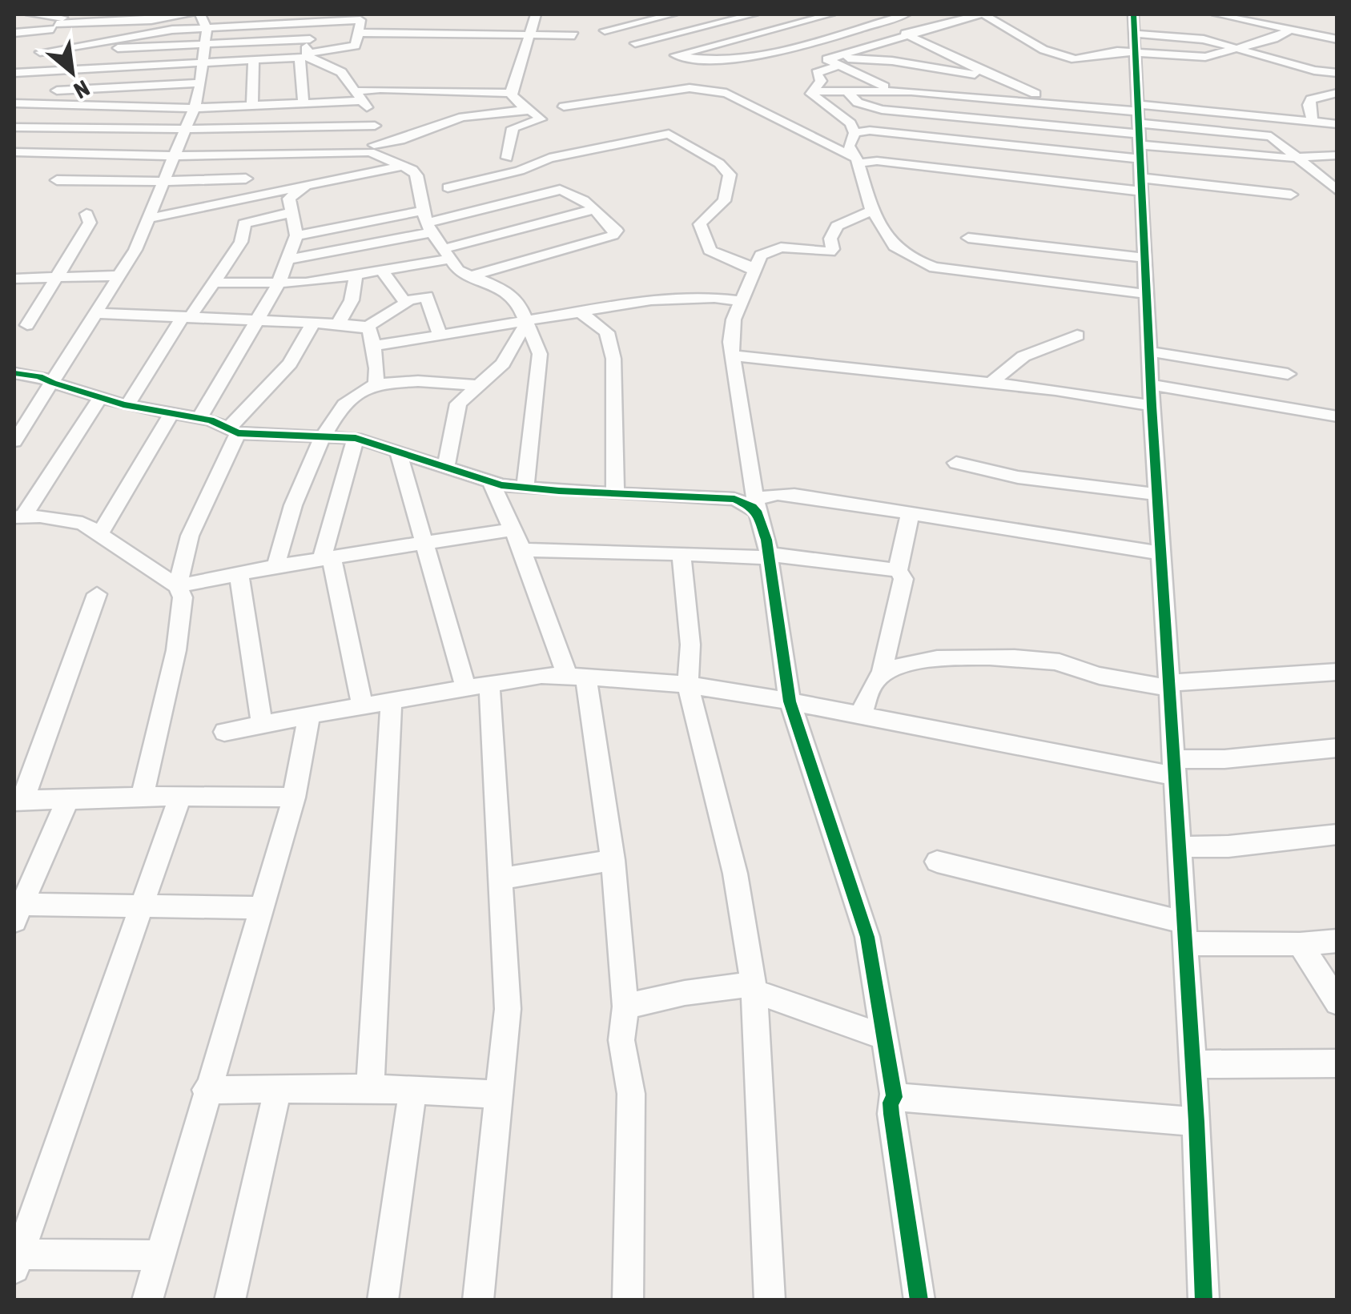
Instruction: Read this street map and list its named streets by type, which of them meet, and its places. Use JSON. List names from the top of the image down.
{
  "north": "bottom right"
}
